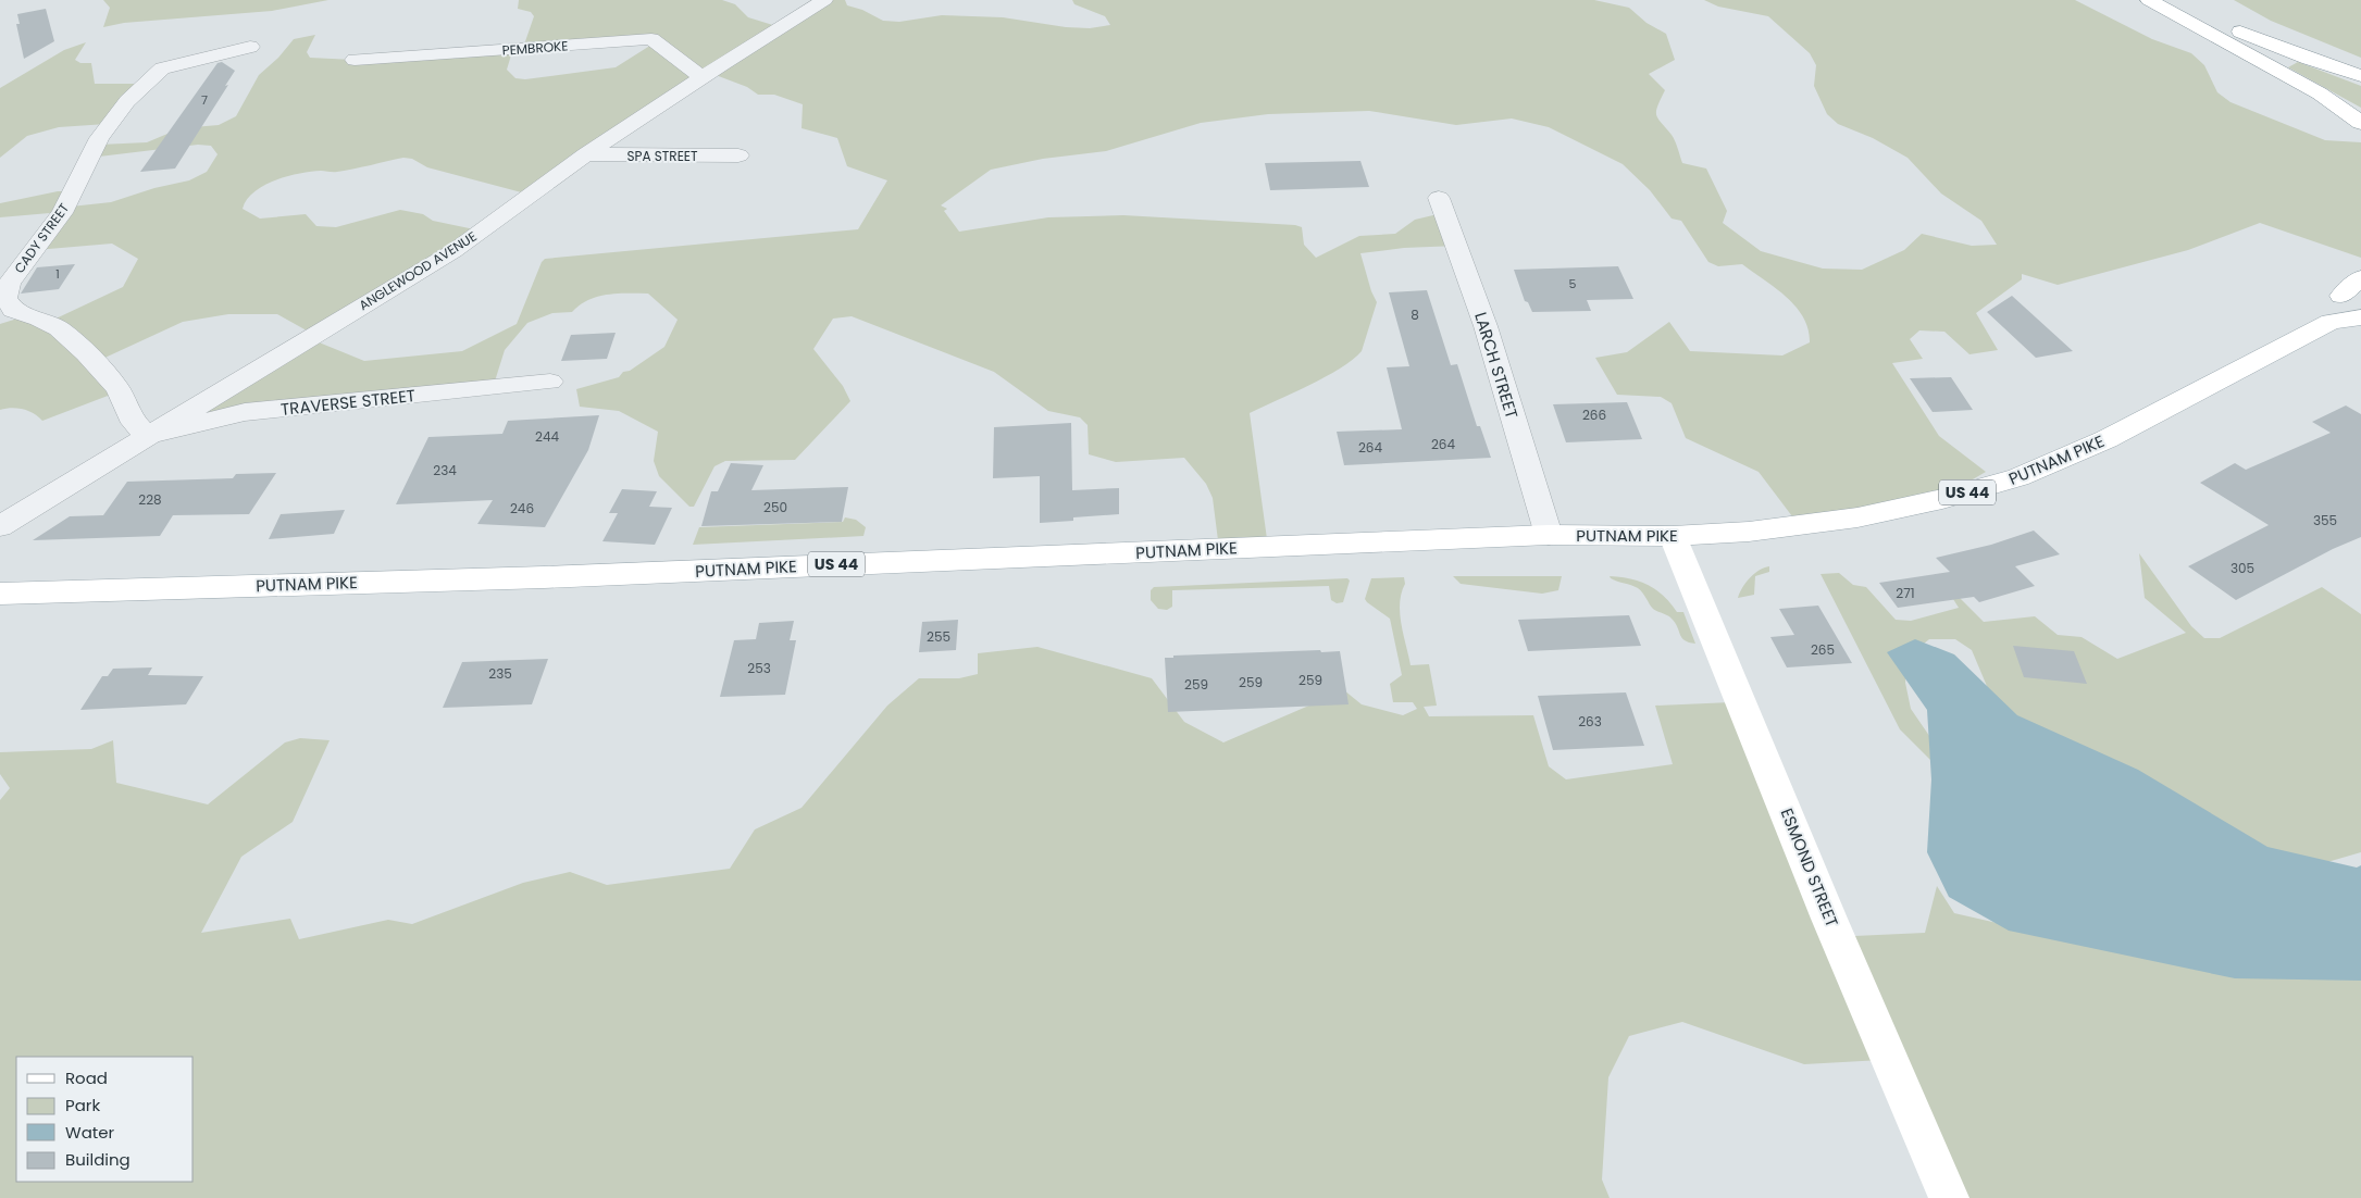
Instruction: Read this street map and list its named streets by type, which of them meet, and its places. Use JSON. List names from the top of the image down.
{
  "streets": {
    "main road": ["PUTNAM PIKE", "US 44", "ESMOND STREET"],
    "street": [
      "PEMBROKE",
      "SPA STREET",
      "CADY STREET",
      "ANGLEWOOD AVENUE",
      "LARCH STREET",
      "TRAVERSE STREET"
    ]
  },
  "crossings": [
    ["PEMBROKE", "ANGLEWOOD AVENUE"],
    ["SPA STREET", "ANGLEWOOD AVENUE"],
    ["CADY STREET", "ANGLEWOOD AVENUE"],
    ["CADY STREET", "TRAVERSE STREET"],
    ["ANGLEWOOD AVENUE", "TRAVERSE STREET"],
    ["LARCH STREET", "PUTNAM PIKE"],
    ["PUTNAM PIKE", "ESMOND STREET"]
  ],
  "house_numbers": [
    "7",
    "1",
    "5",
    "8",
    "266",
    "244",
    "264",
    "264",
    "234",
    "228",
    "250",
    "246",
    "355",
    "305",
    "271",
    "255",
    "265",
    "253",
    "235",
    "259",
    "259",
    "259",
    "263"
  ],
  "legend": [
    "Road",
    "Park",
    "Water",
    "Building"
  ]
}
